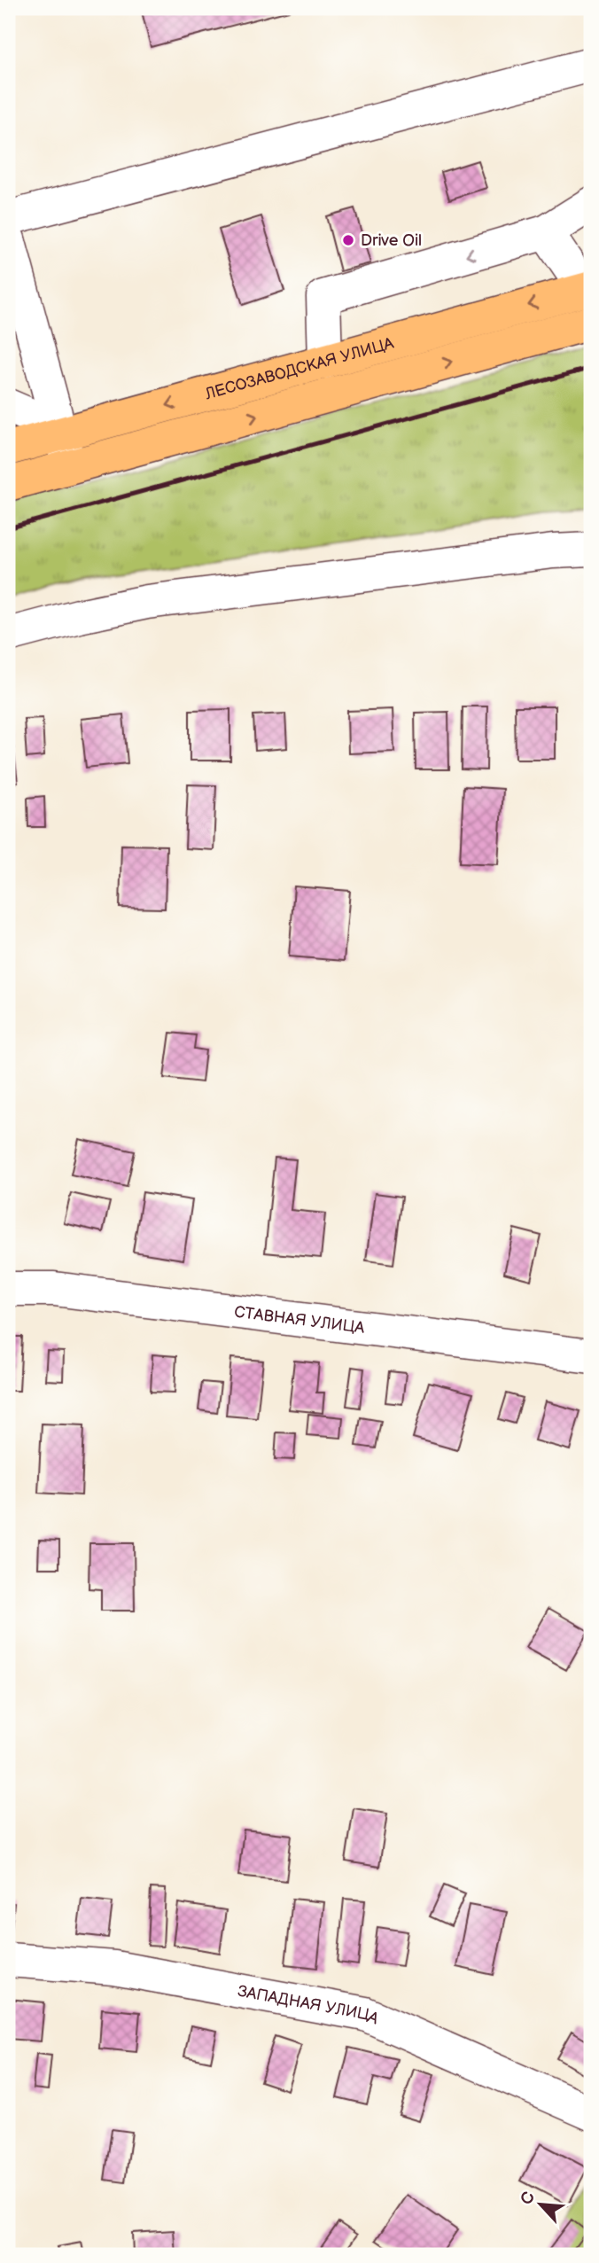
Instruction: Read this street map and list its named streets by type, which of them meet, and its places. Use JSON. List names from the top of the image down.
{
  "streets": {
    "main road": ["ЛЕСОЗАВОДСКАЯ УЛИЦА"],
    "street": ["СТАВНАЯ УЛИЦА", "ЗАПАДНАЯ УЛИЦА"]
  },
  "places": ["Drive Oil"],
  "north": "top left"
}
